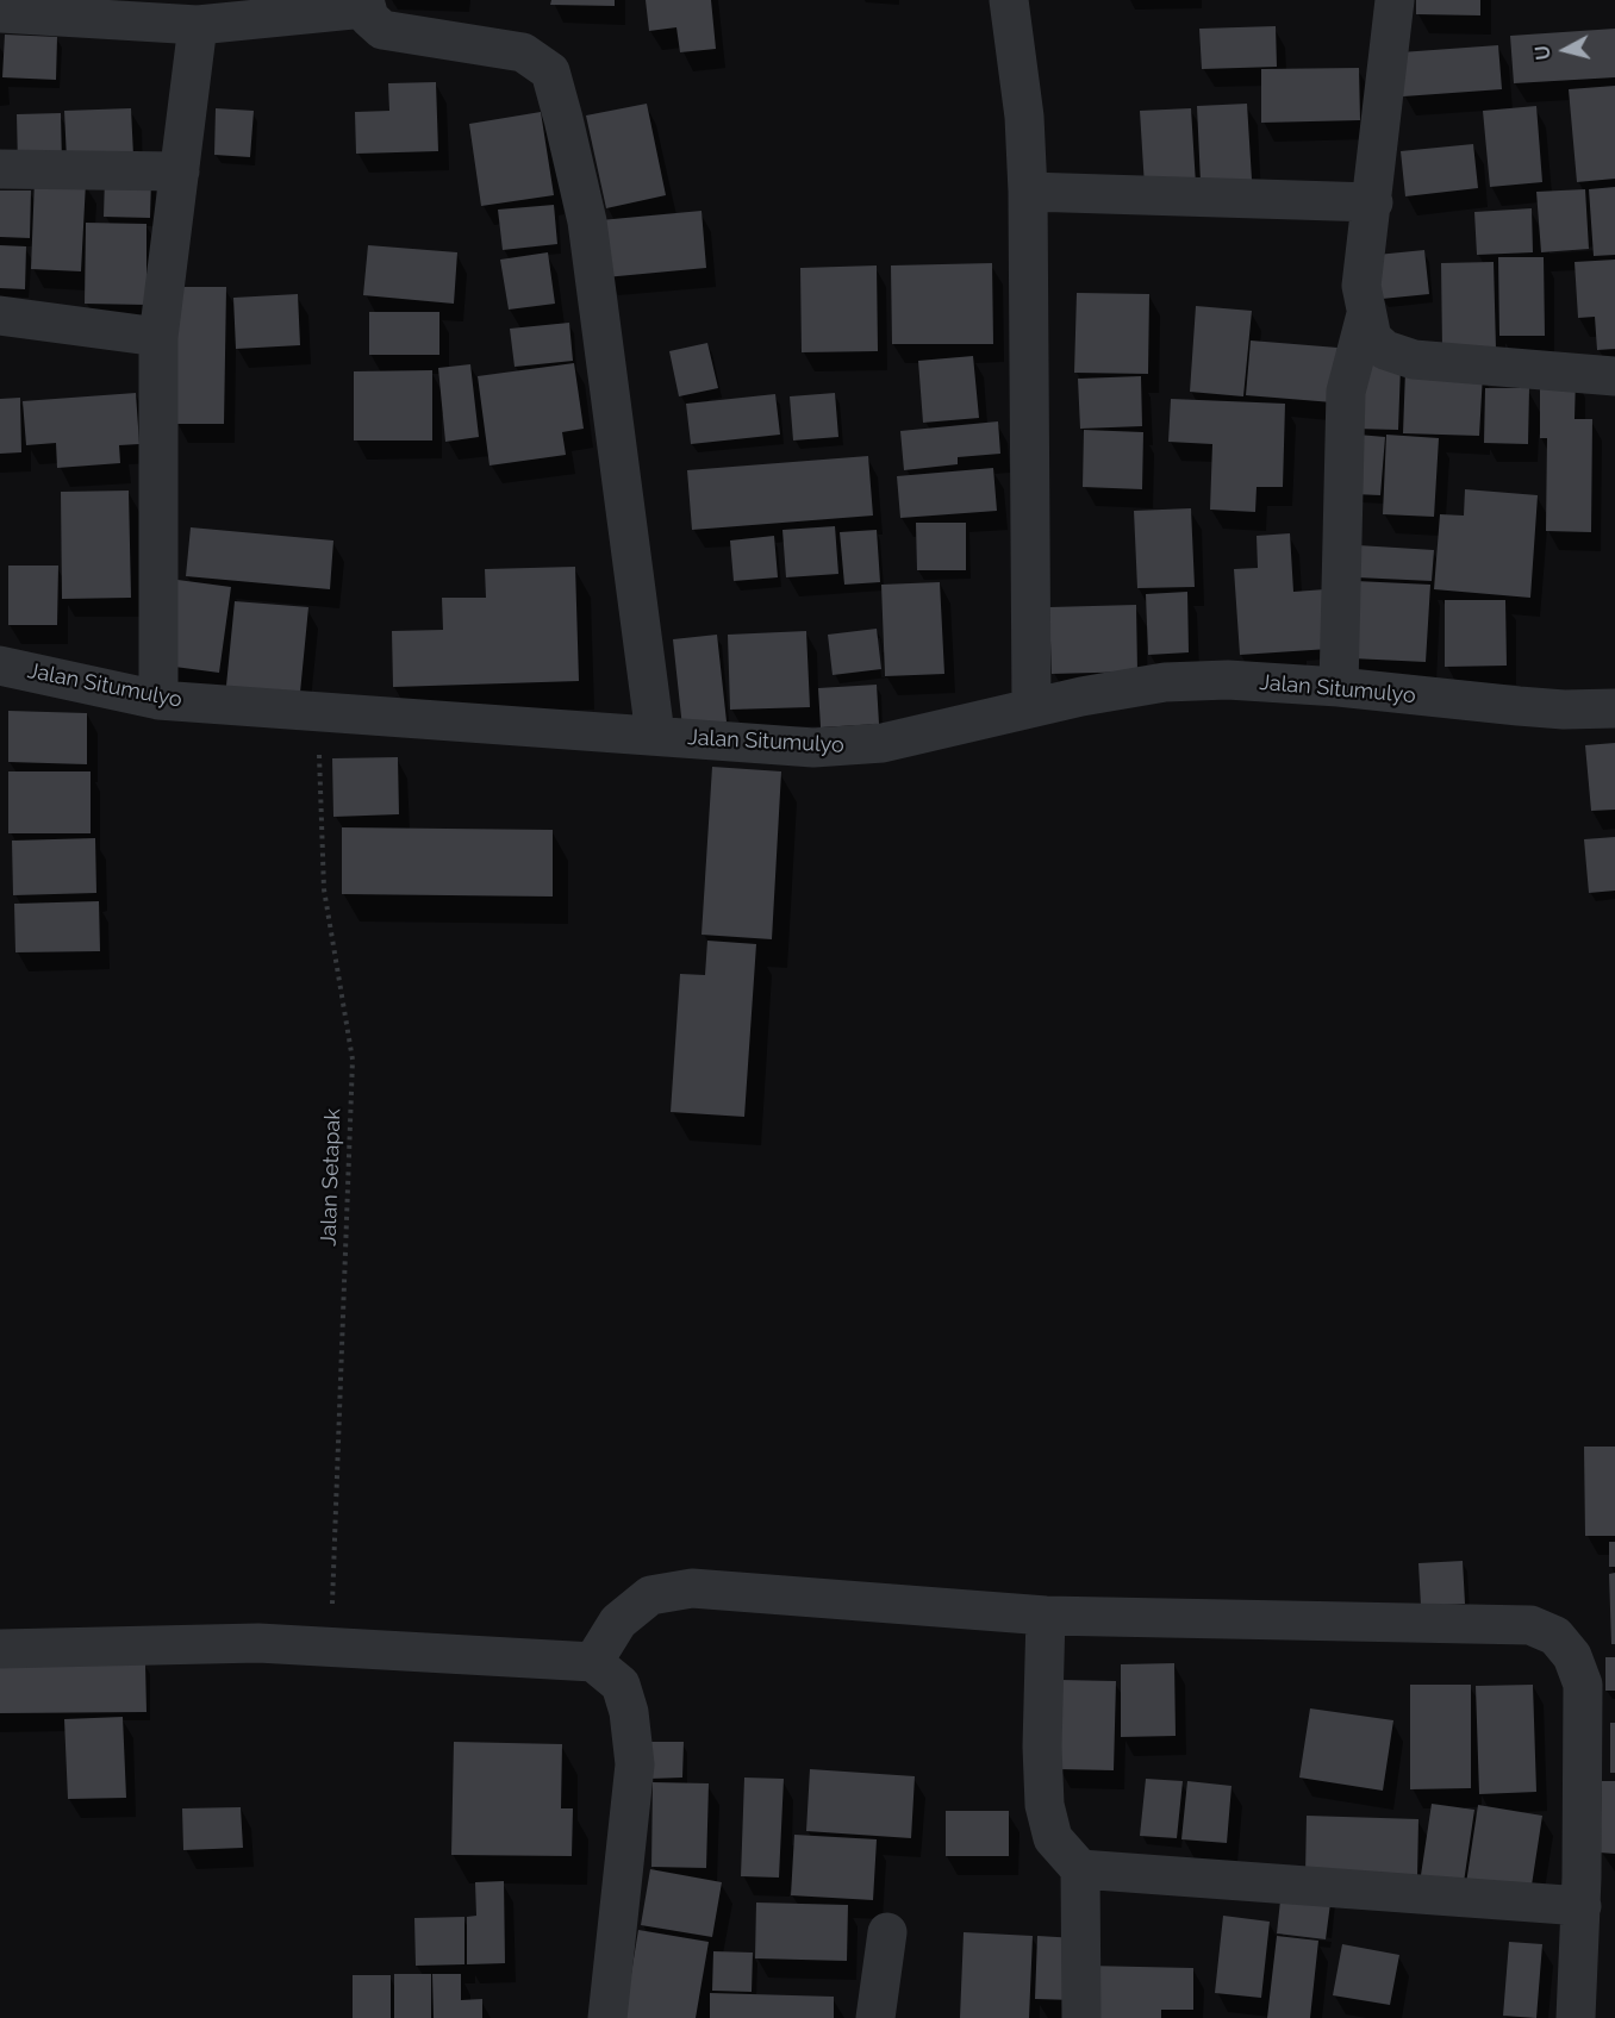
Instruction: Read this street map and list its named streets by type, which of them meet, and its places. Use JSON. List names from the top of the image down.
{
  "streets": {
    "street": ["Jalan Situmulyo"],
    "path": ["Jalan Setapak"]
  },
  "crossings": [
    ["Jalan Situmulyo", "Jalan Setapak"]
  ],
  "north": "left"
}
